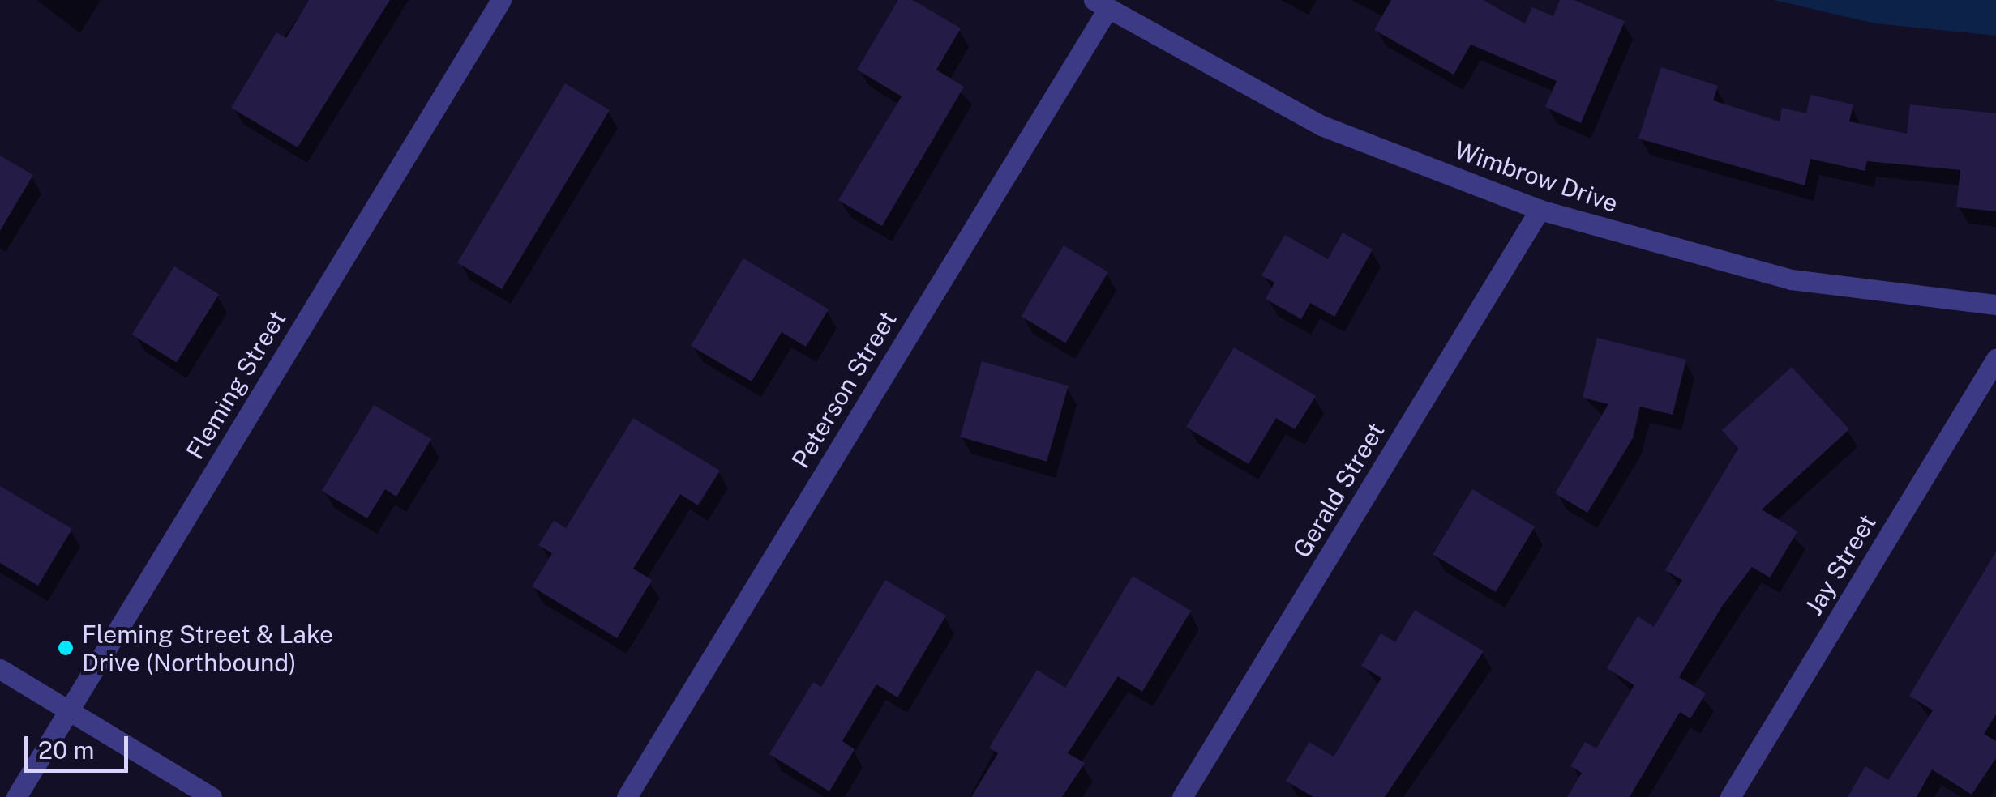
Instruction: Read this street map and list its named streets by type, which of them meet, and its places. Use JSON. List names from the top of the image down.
{
  "streets": {
    "street": [
      "Wimbrow Drive",
      "Fleming Street",
      "Peterson Street",
      "Gerald Street",
      "Jay Street"
    ]
  },
  "crossings": [
    ["Wimbrow Drive", "Peterson Street"],
    ["Wimbrow Drive", "Gerald Street"]
  ],
  "places": ["Fleming Street & Lake Drive (Northbound)"],
  "scale_bar": "20 m"
}
